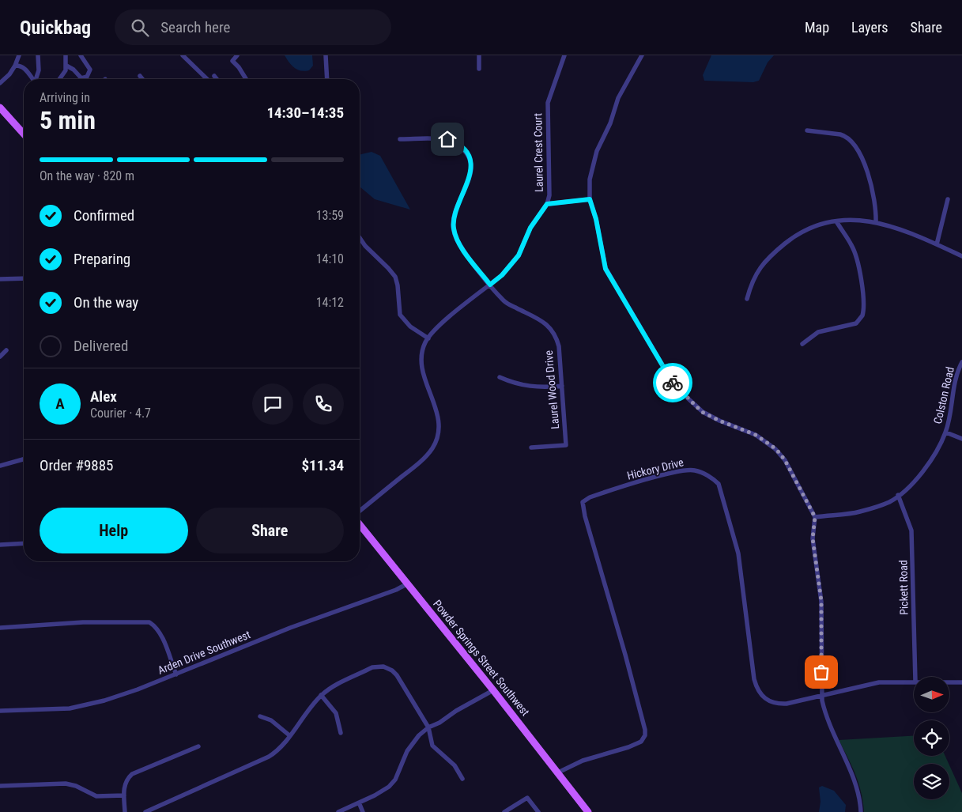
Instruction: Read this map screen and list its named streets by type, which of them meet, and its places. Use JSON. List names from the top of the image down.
{
  "streets": {
    "main road": ["Powder Springs Street Southwest"],
    "street": [
      "Laurel Crest Court",
      "Laurel Wood Drive",
      "Colston Road",
      "Hickory Drive",
      "Pickett Road",
      "Arden Drive Southwest"
    ]
  },
  "crossings": [
    ["Colston Road", "Pickett Road"],
    ["Hickory Drive", "Powder Springs Street Southwest"],
    ["Arden Drive Southwest", "Powder Springs Street Southwest"]
  ],
  "north": "right",
  "page": {
    "header": "Quickbag",
    "search": "Search here",
    "nav": ["Map", "Layers", "Share"],
    "heading": ["5 min", "Arriving in", "14:30–14:35"],
    "panel": [
      "Alex",
      "Courier · 4.7",
      "Order #9885",
      "$11.34"
    ],
    "bar": "On the way · 820 m",
    "list": [
      ["Confirmed", "13:59"],
      ["Preparing", "14:10"],
      ["On the way", "14:12"],
      "Delivered"
    ],
    "round": "A",
    "buttons": ["Help", "Share"]
  }
}
